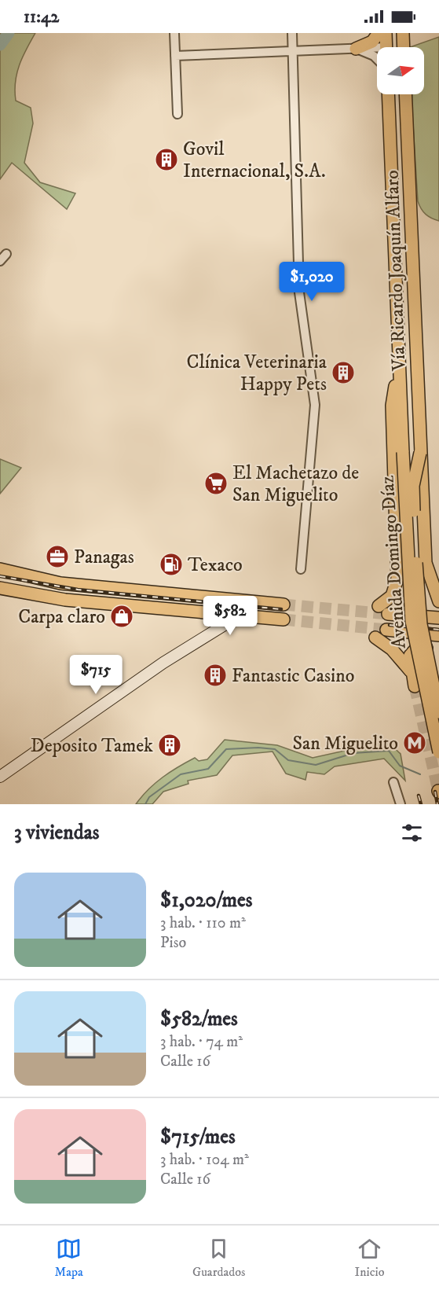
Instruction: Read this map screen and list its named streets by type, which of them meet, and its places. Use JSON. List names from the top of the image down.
{
  "streets": {
    "main road": ["Vía Ricardo Joaquín Alfaro", "Avenida Domingo Díaz"]
  },
  "crossings": [
    ["Vía Ricardo Joaquín Alfaro", "Avenida Domingo Díaz"]
  ],
  "places": {
    "building": [
      "Govil Internacional, S.A.",
      "Clínica Veterinaria Happy Pets",
      "Fantastic Casino",
      "Deposito Tamek"
    ],
    "supermarket": ["El Machetazo de San Miguelito"],
    "office": ["Panagas"],
    "fuel station": ["Texaco"],
    "shop": ["Carpa claro"],
    "metro station": ["San Miguelito"]
  },
  "north": "right",
  "page": {
    "status": "11:42",
    "price": ["$1,020", "$582", "$715"],
    "heading": "3 viviendas",
    "list": [
      {
        "name": "$1,020/mes",
        "note": "3 hab. · 110 m² · Piso"
      },
      {
        "name": "$582/mes",
        "note": "3 hab. · 74 m² · Calle 16"
      },
      {
        "name": "$715/mes",
        "note": "3 hab. · 104 m² · Calle 16"
      }
    ],
    "tabs": ["Mapa", "Guardados", "Inicio"]
  }
}
